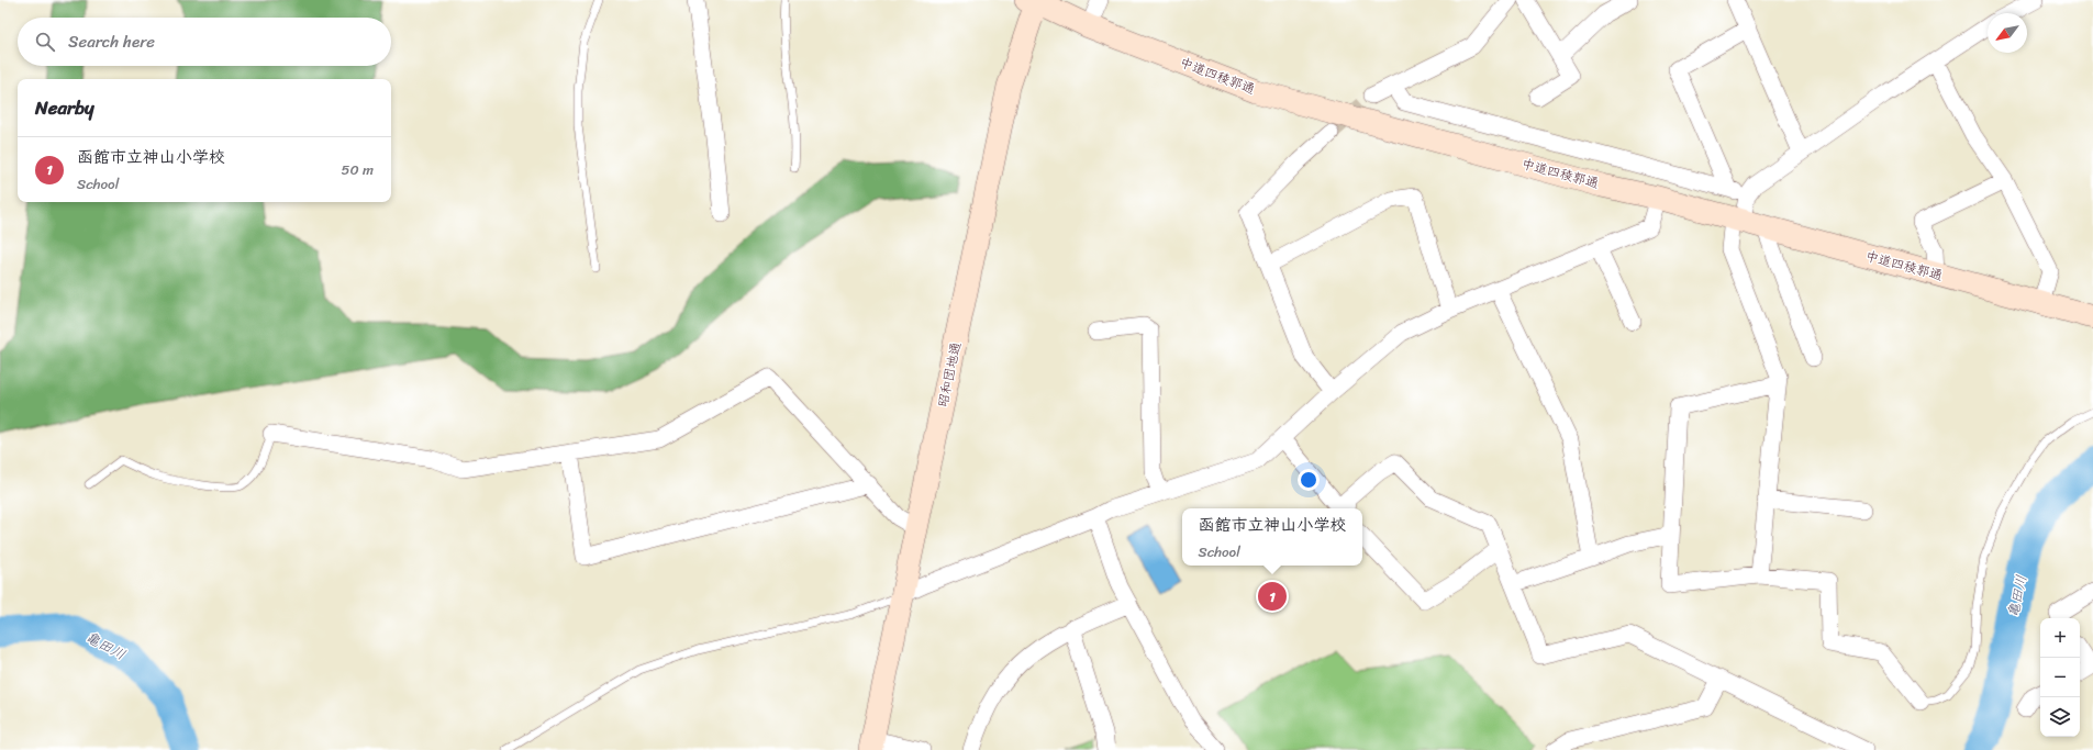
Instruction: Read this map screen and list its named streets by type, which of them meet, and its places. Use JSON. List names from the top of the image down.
{
  "streets": {
    "street": ["中道四稜郭通", "昭和団地通"]
  },
  "crossings": [
    ["中道四稜郭通", "昭和団地通"]
  ],
  "water": ["亀田川"],
  "north": "bottom left",
  "page": {
    "search": "Search here",
    "heading": "Nearby",
    "list": [
      {
        "mark": "1",
        "name": "函館市立神山小学校",
        "note": "School",
        "value": "50 m"
      }
    ],
    "popup": ["函館市立神山小学校", "School"],
    "pins": "1",
    "map_buttons": ["+", "−"]
  }
}
